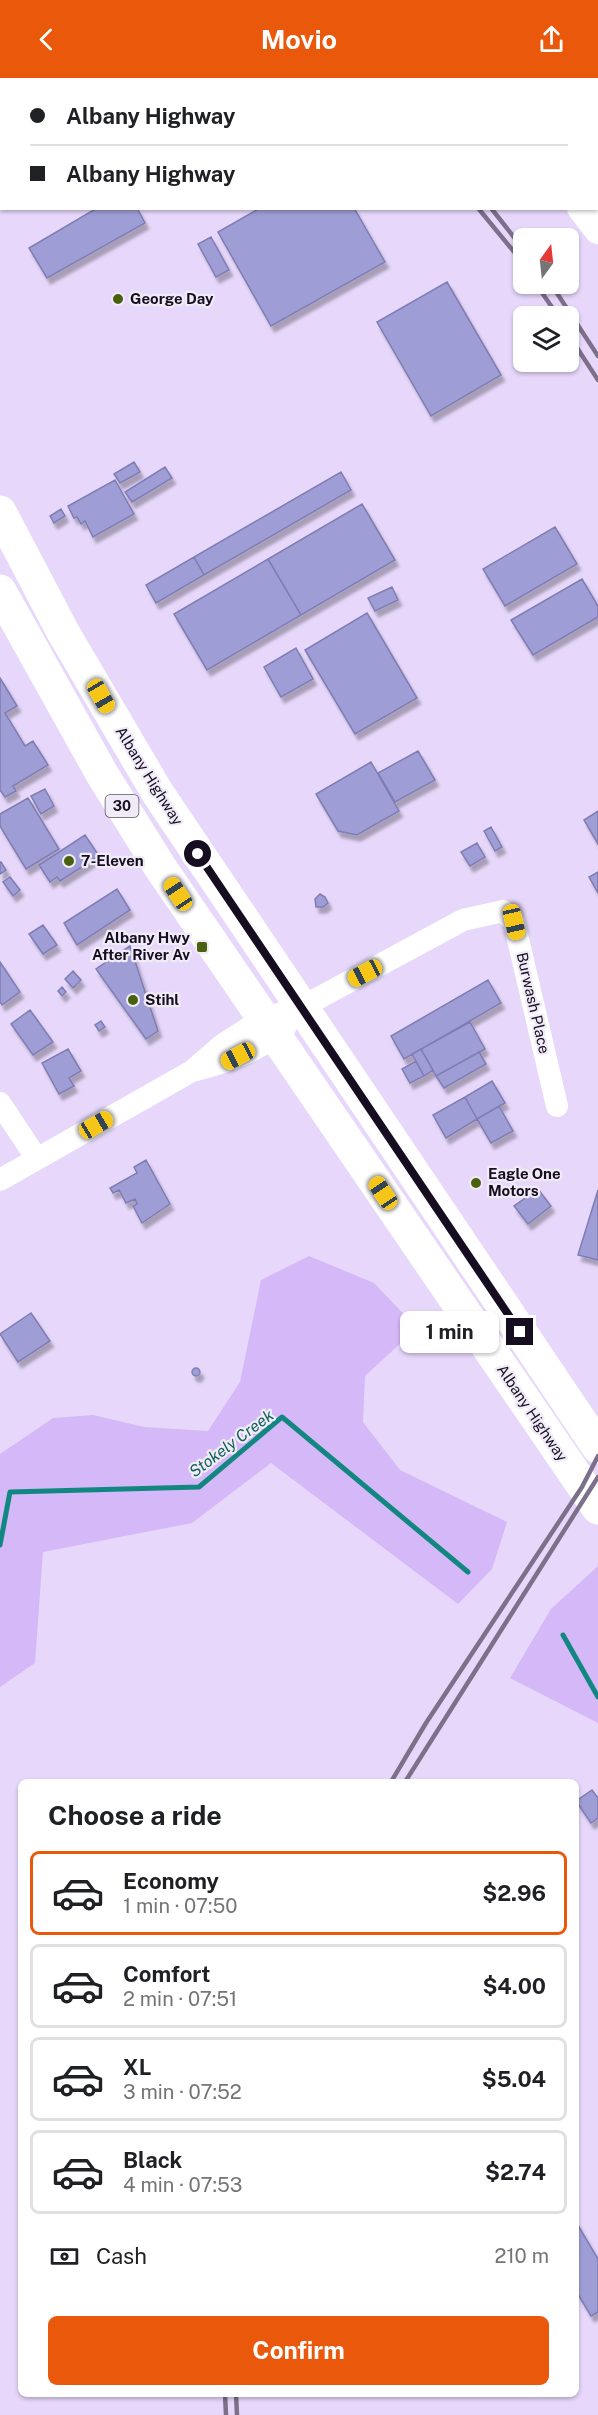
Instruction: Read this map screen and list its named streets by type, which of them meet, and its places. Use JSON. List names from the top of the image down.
{
  "streets": {
    "highway": ["Albany Highway", "30"],
    "street": ["Burwash Place"]
  },
  "crossings": [
    ["Albany Highway", "Burwash Place"]
  ],
  "water": ["Stokely Creek"],
  "places": {
    "other": [
      "George Day",
      "7-Eleven",
      "Stihl",
      "Eagle One Motors"
    ],
    "transit": ["Albany Hwy After River Av"]
  },
  "north": "top",
  "page": {
    "header": "Movio",
    "banner": ["Albany Highway", "Albany Highway"],
    "bubble": "1 min",
    "heading": "Choose a ride",
    "list": [
      {
        "name": "Economy",
        "note": "1 min · 07:50",
        "value": "$2.96"
      },
      {
        "name": "Comfort",
        "note": "2 min · 07:51",
        "value": "$4.00"
      },
      {
        "name": "XL",
        "note": "3 min · 07:52",
        "value": "$5.04"
      },
      {
        "name": "Black",
        "note": "4 min · 07:53",
        "value": "$2.74"
      }
    ],
    "pay": ["Cash", "210 m"],
    "buttons": "Confirm"
  }
}
